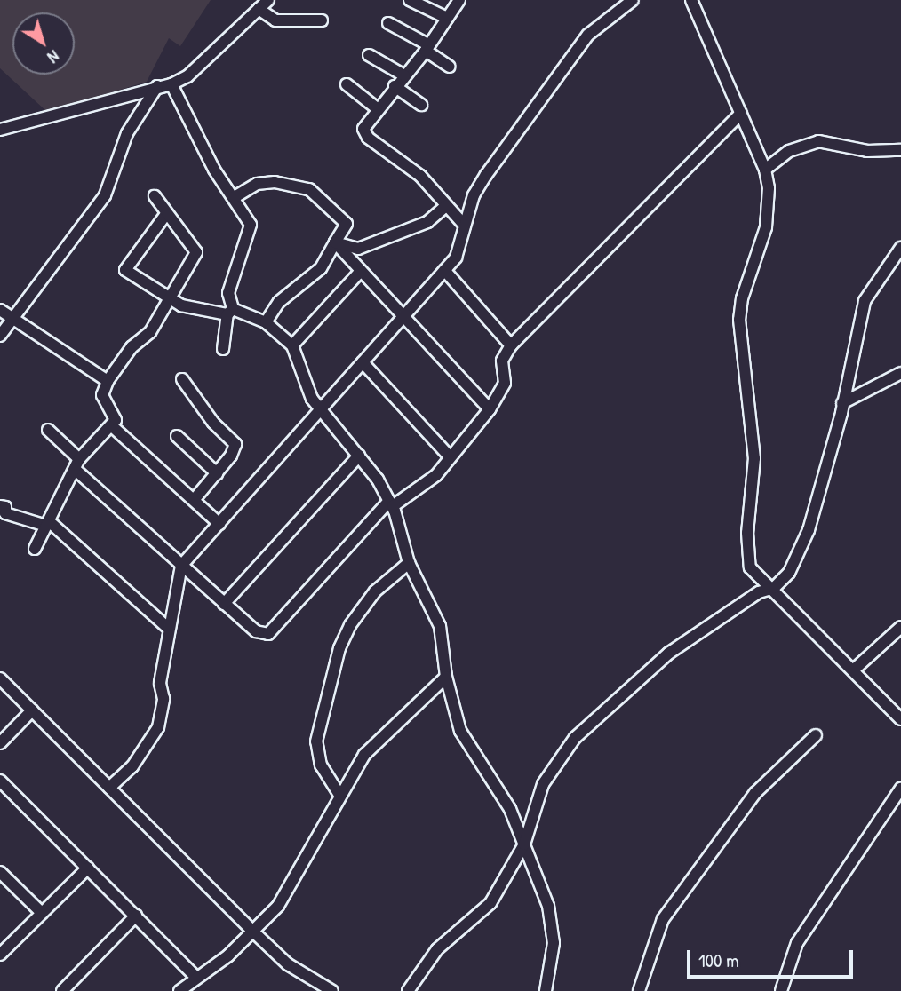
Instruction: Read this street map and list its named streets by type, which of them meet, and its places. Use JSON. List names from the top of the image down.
{
  "scale_bar": "100 m",
  "north": "bottom right"
}
